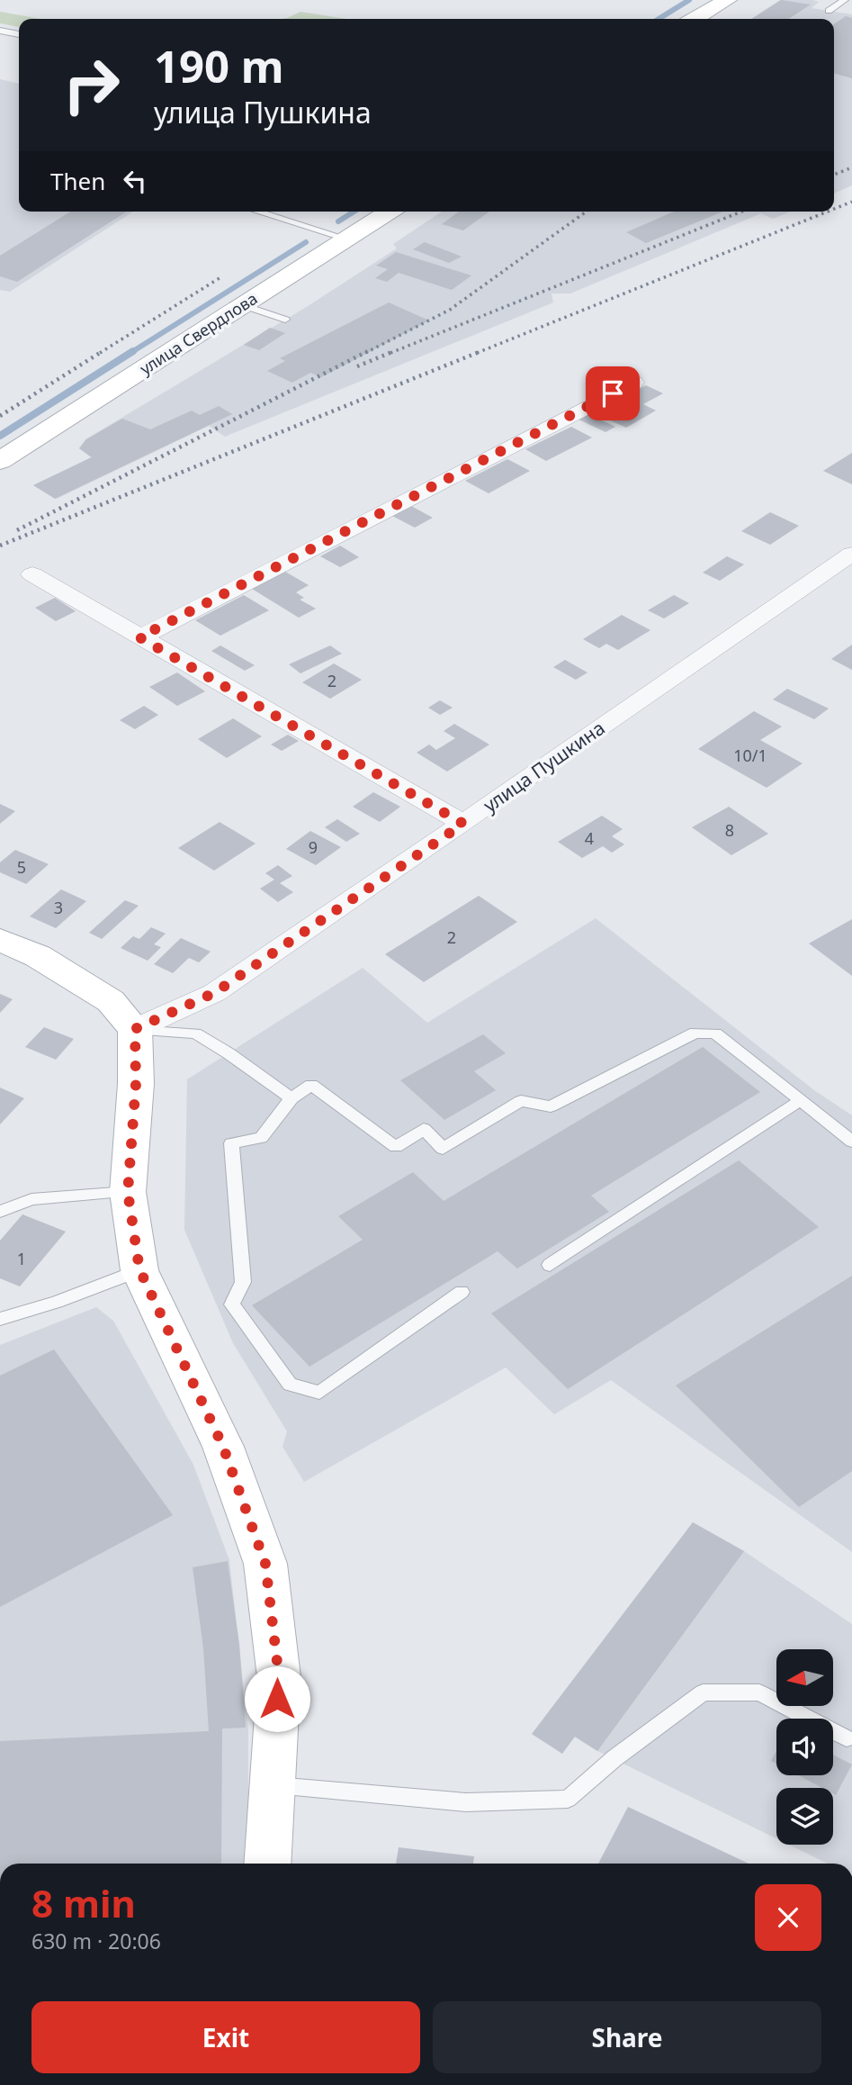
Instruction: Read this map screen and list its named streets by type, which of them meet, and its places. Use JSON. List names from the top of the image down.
{
  "streets": {
    "main road": ["улица Свердлова"],
    "street": ["улица Пушкина"]
  },
  "house_numbers": [
    "2",
    "10/1",
    "8",
    "4",
    "9",
    "5",
    "3",
    "2",
    "1"
  ],
  "north": "left",
  "page": {
    "turn": ["190 m", "улица Пушкина"],
    "then": "Then",
    "heading": ["8 min", "630 m · 20:06"],
    "buttons": ["Exit", "Share"]
  }
}
